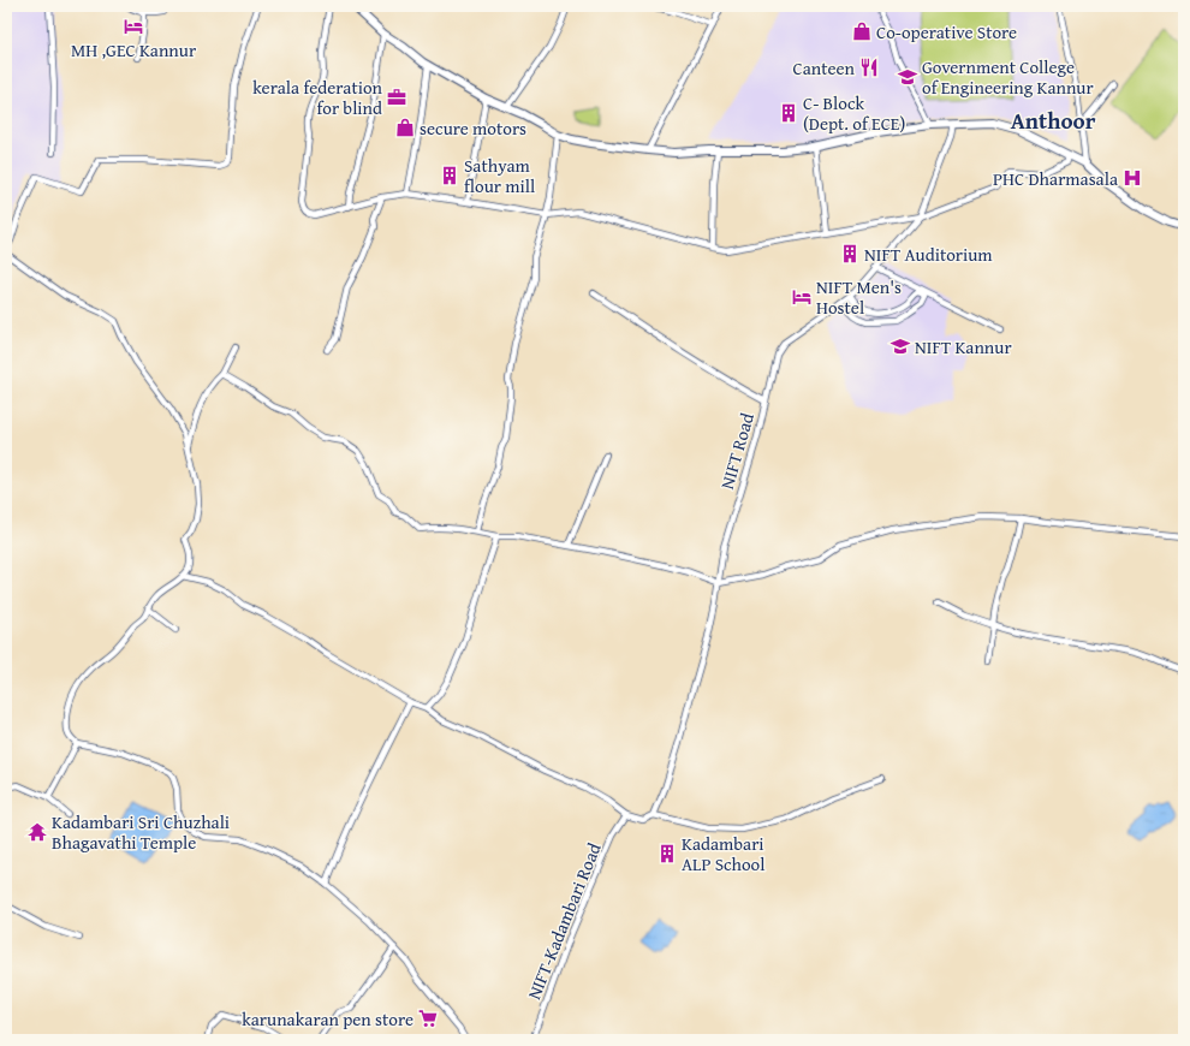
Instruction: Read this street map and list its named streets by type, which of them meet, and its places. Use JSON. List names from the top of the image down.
{
  "streets": {
    "street": ["NIFT Road", "NIFT-Kadambari Road"]
  },
  "districts": ["Anthoor"],
  "places": {
    "hotel": ["MH ,GEC Kannur", "NIFT Men's Hostel"],
    "shop": ["Co-operative Store", "secure motors"],
    "restaurant": ["Canteen"],
    "school or university": ["Government College of Engineering Kannur", "NIFT Kannur"],
    "office": ["kerala federation for blind"],
    "building": [
      "C- Block (Dept. of ECE)",
      "Sathyam flour mill",
      "NIFT Auditorium",
      "Kadambari ALP School"
    ],
    "hospital": ["PHC Dharmasala"],
    "temple": ["Kadambari Sri Chuzhali Bhagavathi Temple"],
    "supermarket": ["karunakaran pen store"]
  }
}
